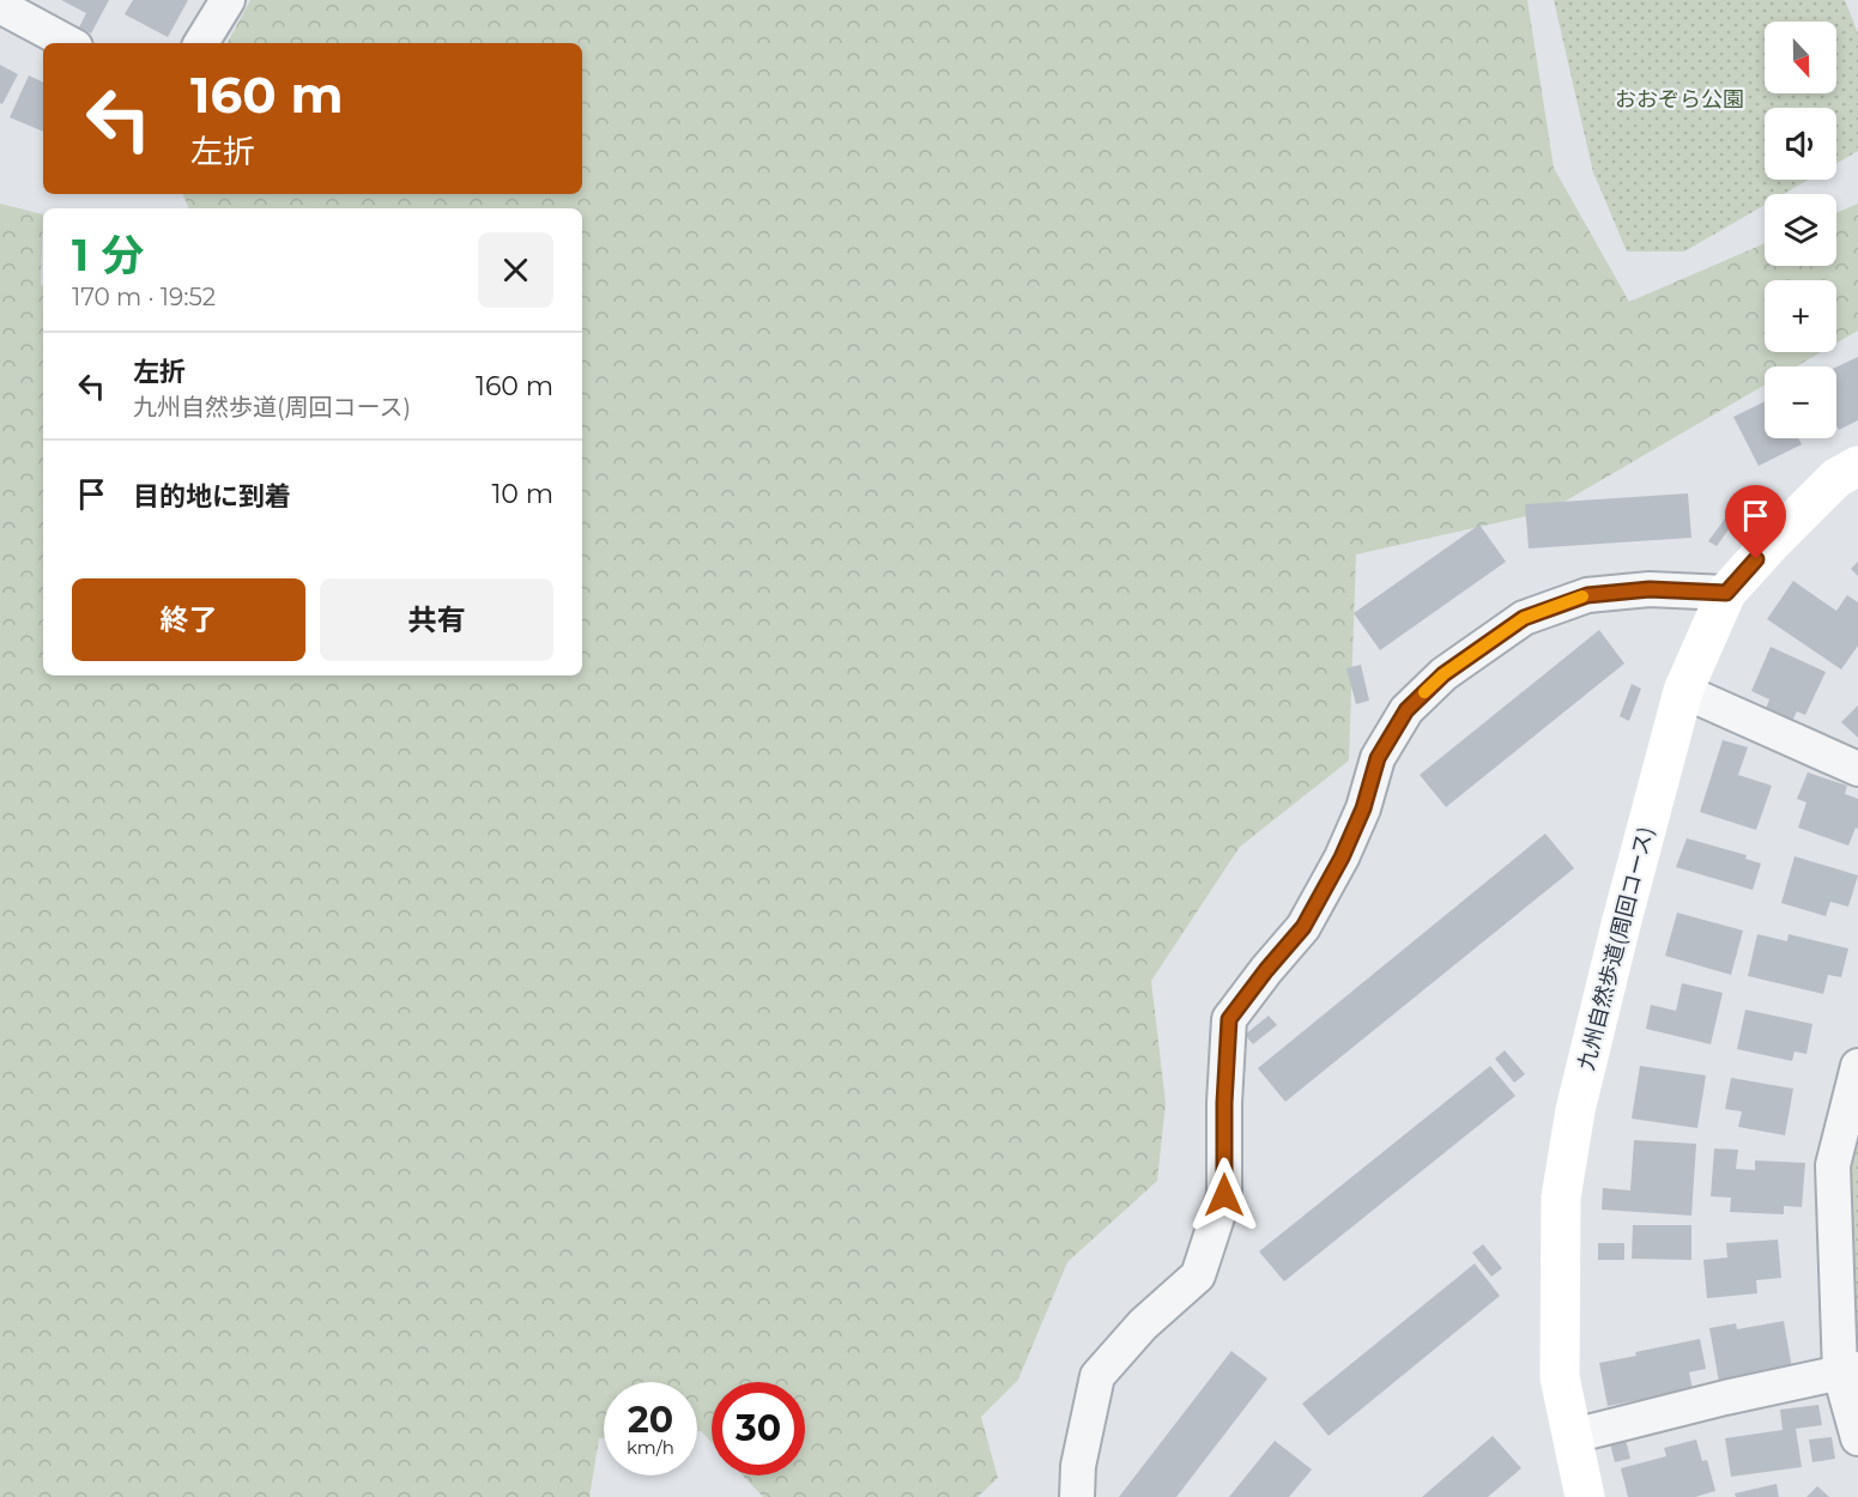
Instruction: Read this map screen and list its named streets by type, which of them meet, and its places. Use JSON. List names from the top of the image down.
{
  "streets": {
    "street": ["九州自然歩道(周回コース)"]
  },
  "parks": ["おおぞら公園"],
  "north": "bottom",
  "page": {
    "map_buttons": ["+", "−"],
    "turn": ["160 m", "左折"],
    "heading": ["1 分", "170 m · 19:52"],
    "list": [
      {
        "name": "左折",
        "note": "九州自然歩道(周回コース)",
        "value": "160 m"
      },
      {
        "name": "目的地に到着",
        "value": "10 m"
      }
    ],
    "buttons": ["終了", "共有"],
    "speed": "20 km/h",
    "limit": "30"
  }
}
